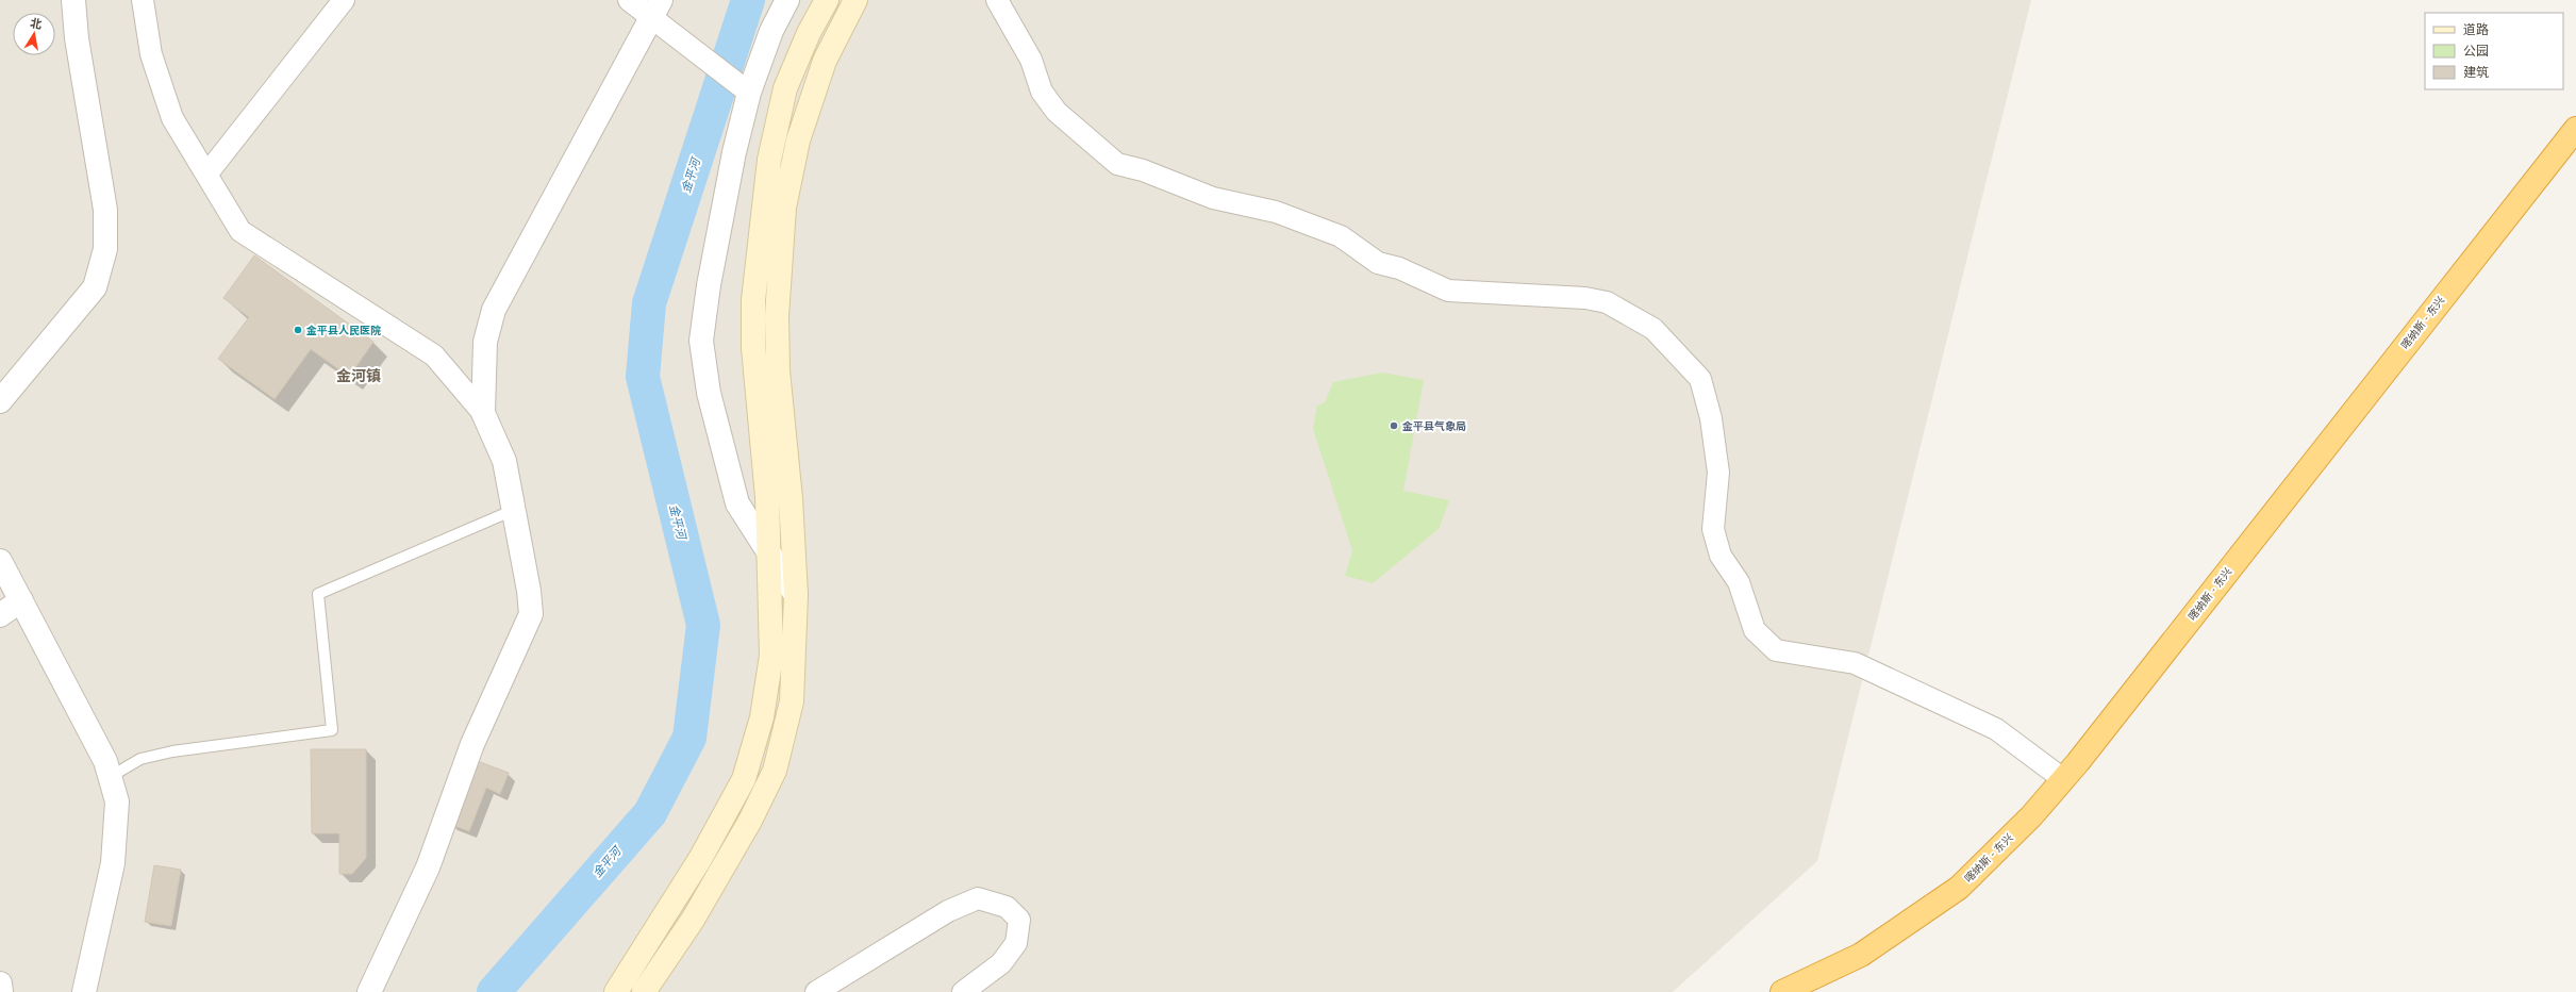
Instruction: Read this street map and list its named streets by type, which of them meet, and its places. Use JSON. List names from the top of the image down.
{
  "streets": {
    "highway": ["喀纳斯 - 东兴"]
  },
  "districts": ["金河镇"],
  "water": ["金平河"],
  "places": ["金平县人民医院", "金平县气象局"],
  "legend": ["道路", "公园", "建筑"],
  "north": "top"
}
